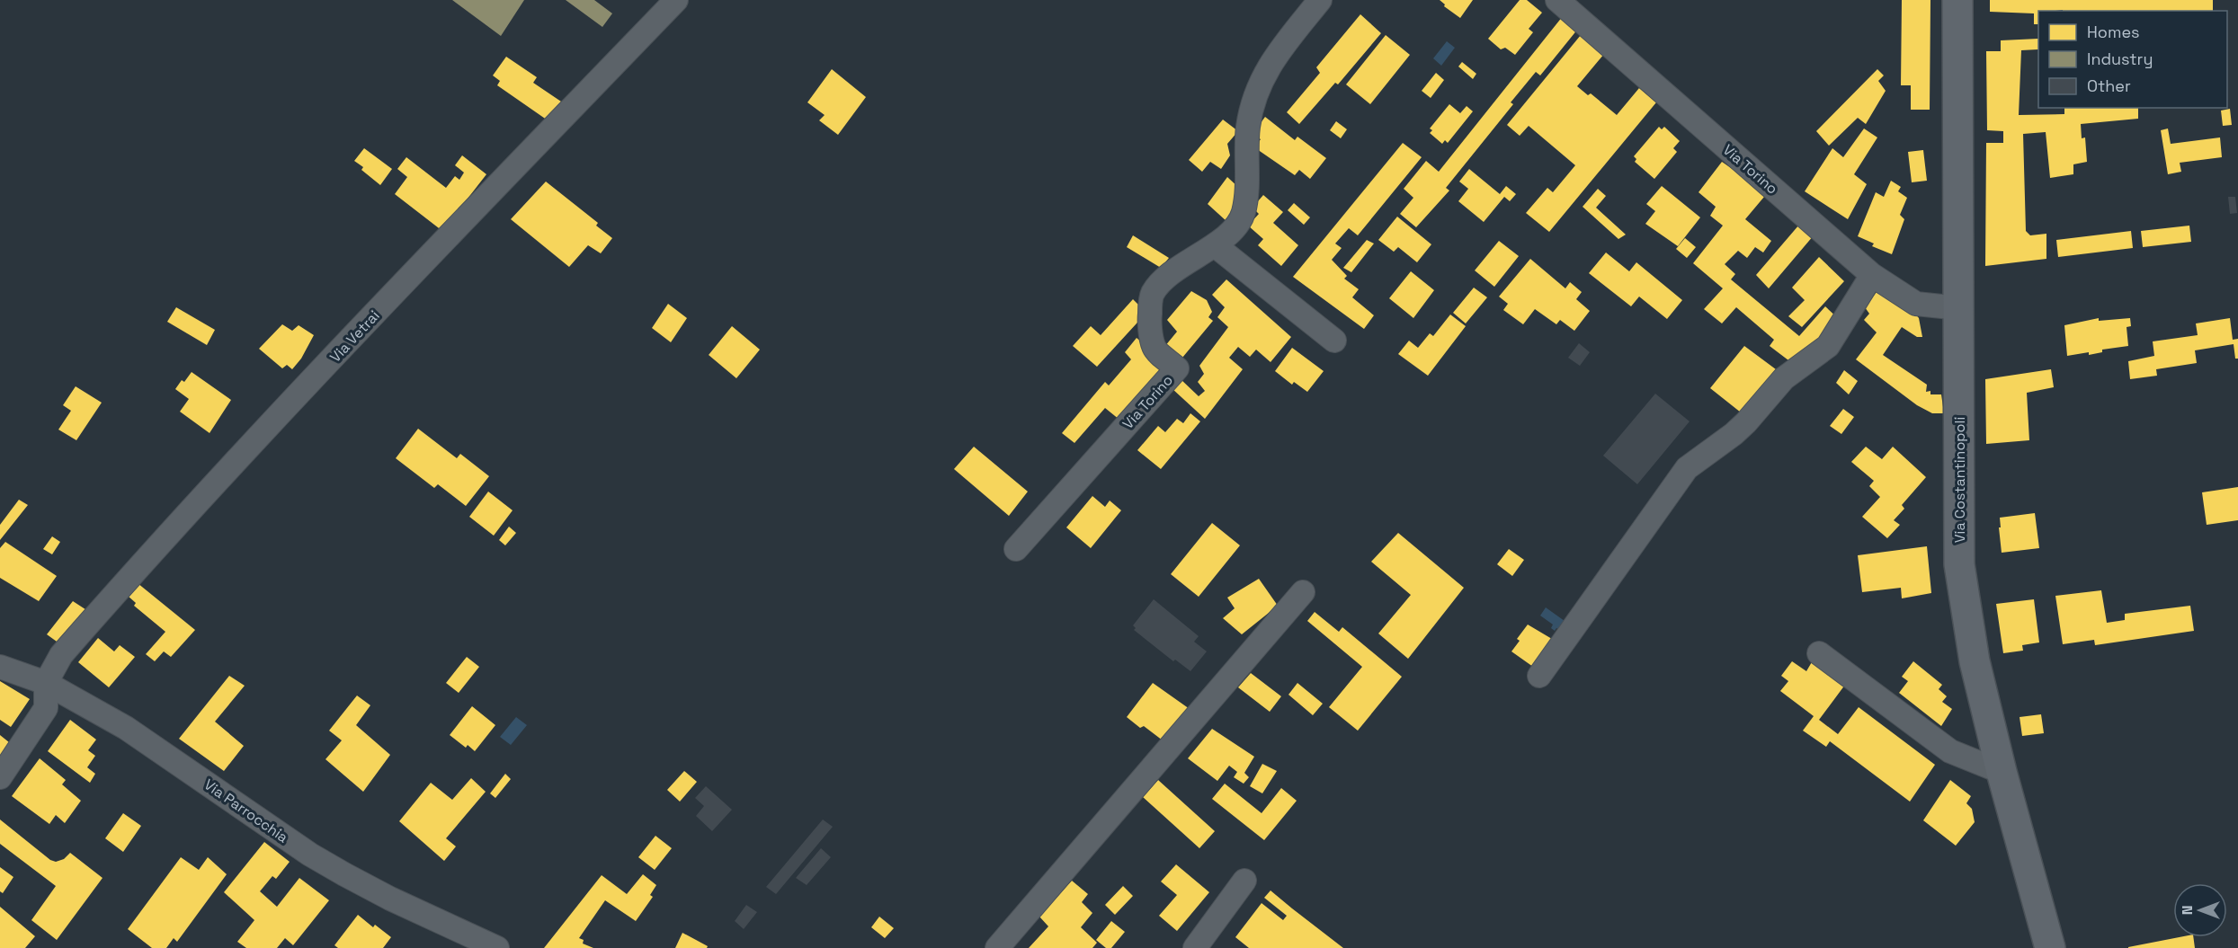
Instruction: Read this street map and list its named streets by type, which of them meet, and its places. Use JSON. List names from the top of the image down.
{
  "streets": {
    "street": [
      "Via Torino",
      "Via Vetrai",
      "Via Costantinopoli",
      "Via Parrocchia"
    ]
  },
  "crossings": [
    ["Via Torino", "Via Costantinopoli"],
    ["Via Vetrai", "Via Parrocchia"]
  ],
  "legend": ["Homes", "Industry", "Other"],
  "north": "left"
}
